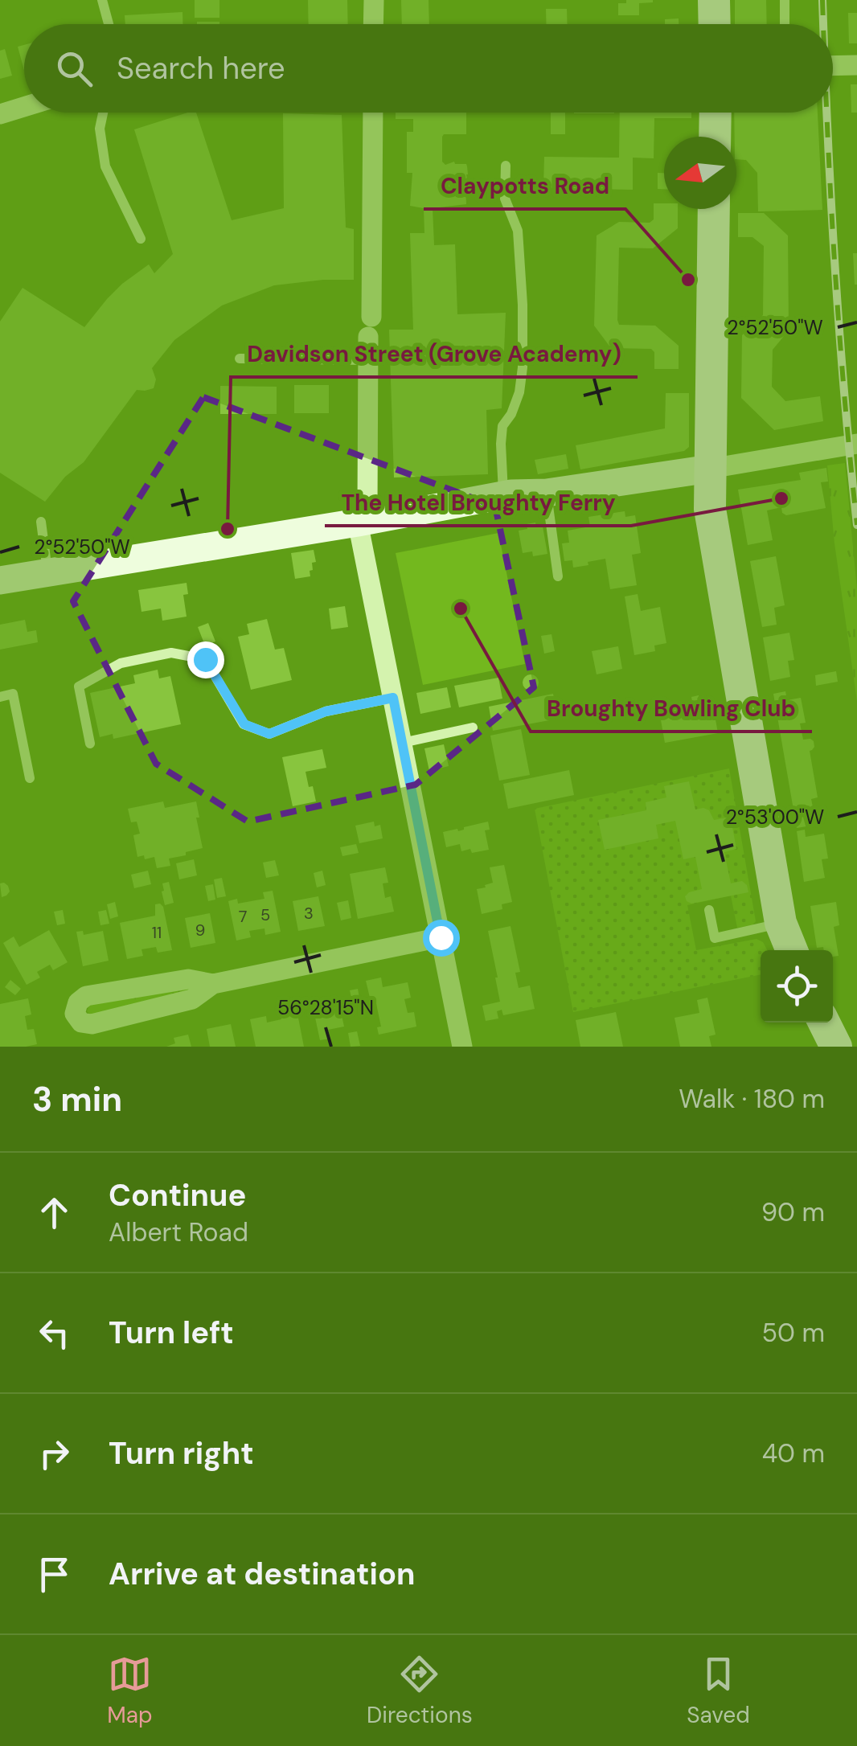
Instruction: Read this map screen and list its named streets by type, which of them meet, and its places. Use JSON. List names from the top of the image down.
{
  "places": [
    "Claypotts Road",
    "The Hotel Broughty Ferry",
    "Davidson Street (Grove Academy)",
    "Broughty Bowling Club"
  ],
  "house_numbers": [
    "3",
    "5",
    "7",
    "9",
    "11"
  ],
  "north": "left",
  "page": {
    "search": "Search here",
    "heading": ["3 min", "Walk · 180 m"],
    "list": [
      ["Continue", "Albert Road", "90 m"],
      ["Turn left", "50 m"],
      ["Turn right", "40 m"],
      "Arrive at destination"
    ],
    "nav": ["Map", "Directions", "Saved"]
  },
  "coordinates": ["2°52'50\"W", "2°53'00\"W", "56°28'15\"N"]
}
